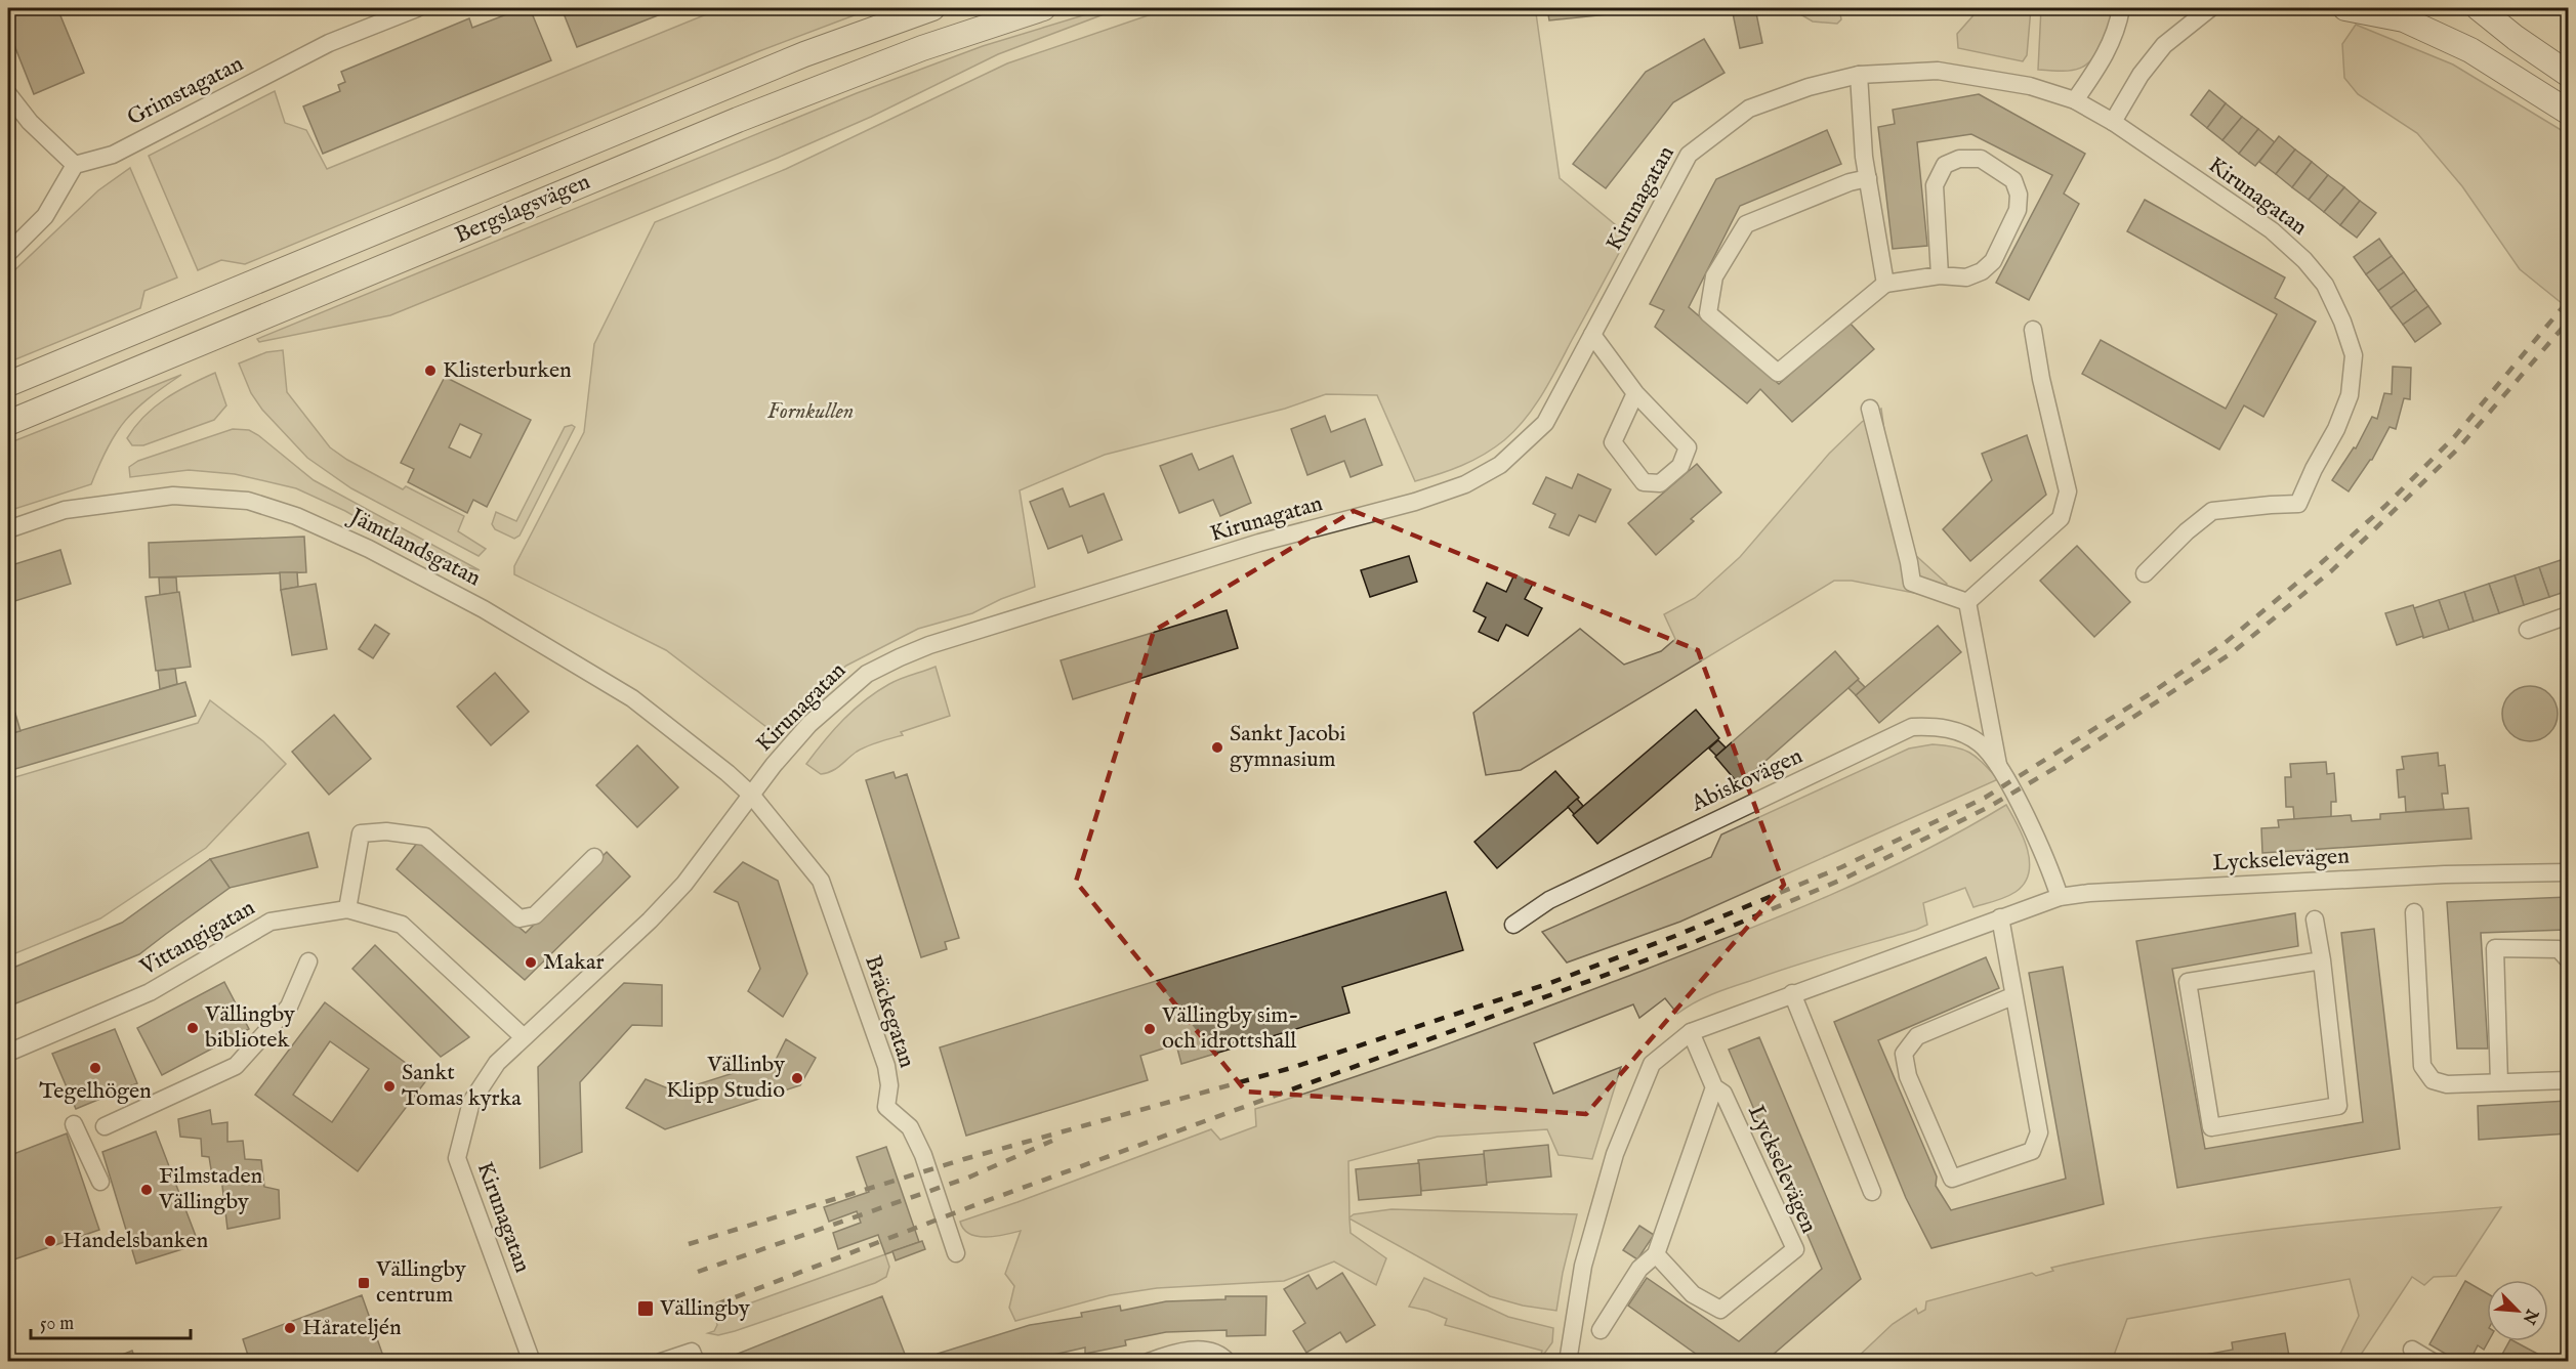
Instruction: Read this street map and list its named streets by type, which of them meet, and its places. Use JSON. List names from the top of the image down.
{
  "streets": {
    "main road": ["Bergslagsvägen"],
    "street": [
      "Grimstagatan",
      "Kirunagatan",
      "Jämtlandsgatan",
      "Abiskovägen",
      "Lyckselevägen",
      "Vittangigatan",
      "Bräckegatan"
    ]
  },
  "crossings": [
    ["Kirunagatan", "Jämtlandsgatan"],
    ["Kirunagatan", "Vittangigatan"],
    ["Kirunagatan", "Bräckegatan"],
    ["Jämtlandsgatan", "Bräckegatan"],
    ["Abiskovägen", "Lyckselevägen"]
  ],
  "parks": ["Fornkullen"],
  "places": {
    "other": [
      "Klisterburken",
      "Sankt Jacobi gymnasium",
      "Makar",
      "Vällingby bibliotek",
      "Vällingby sim- och idrottshall",
      "Tegelhögen",
      "Vällinby Klipp Studio",
      "Sankt Tomas kyrka",
      "Filmstaden Vällingby",
      "Handelsbanken",
      "Hårateljén"
    ],
    "transit": ["Vällingby centrum", "Vällingby"]
  },
  "scale_bar": "50 m",
  "north": "bottom right"
}
